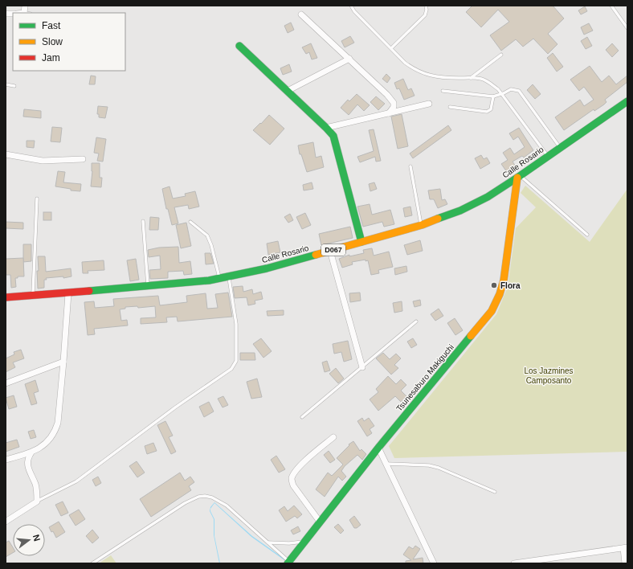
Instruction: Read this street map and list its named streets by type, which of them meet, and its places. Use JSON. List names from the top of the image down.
{
  "streets": {
    "street": ["Calle Rosario", "D067", "Tsunesaburo Makiguchi"]
  },
  "crossings": [
    ["Calle Rosario", "Tsunesaburo Makiguchi"]
  ],
  "parks": ["Los Jazmines Camposanto"],
  "places": ["Flora"],
  "legend": ["Fast", "Slow", "Jam"],
  "north": "right"
}
